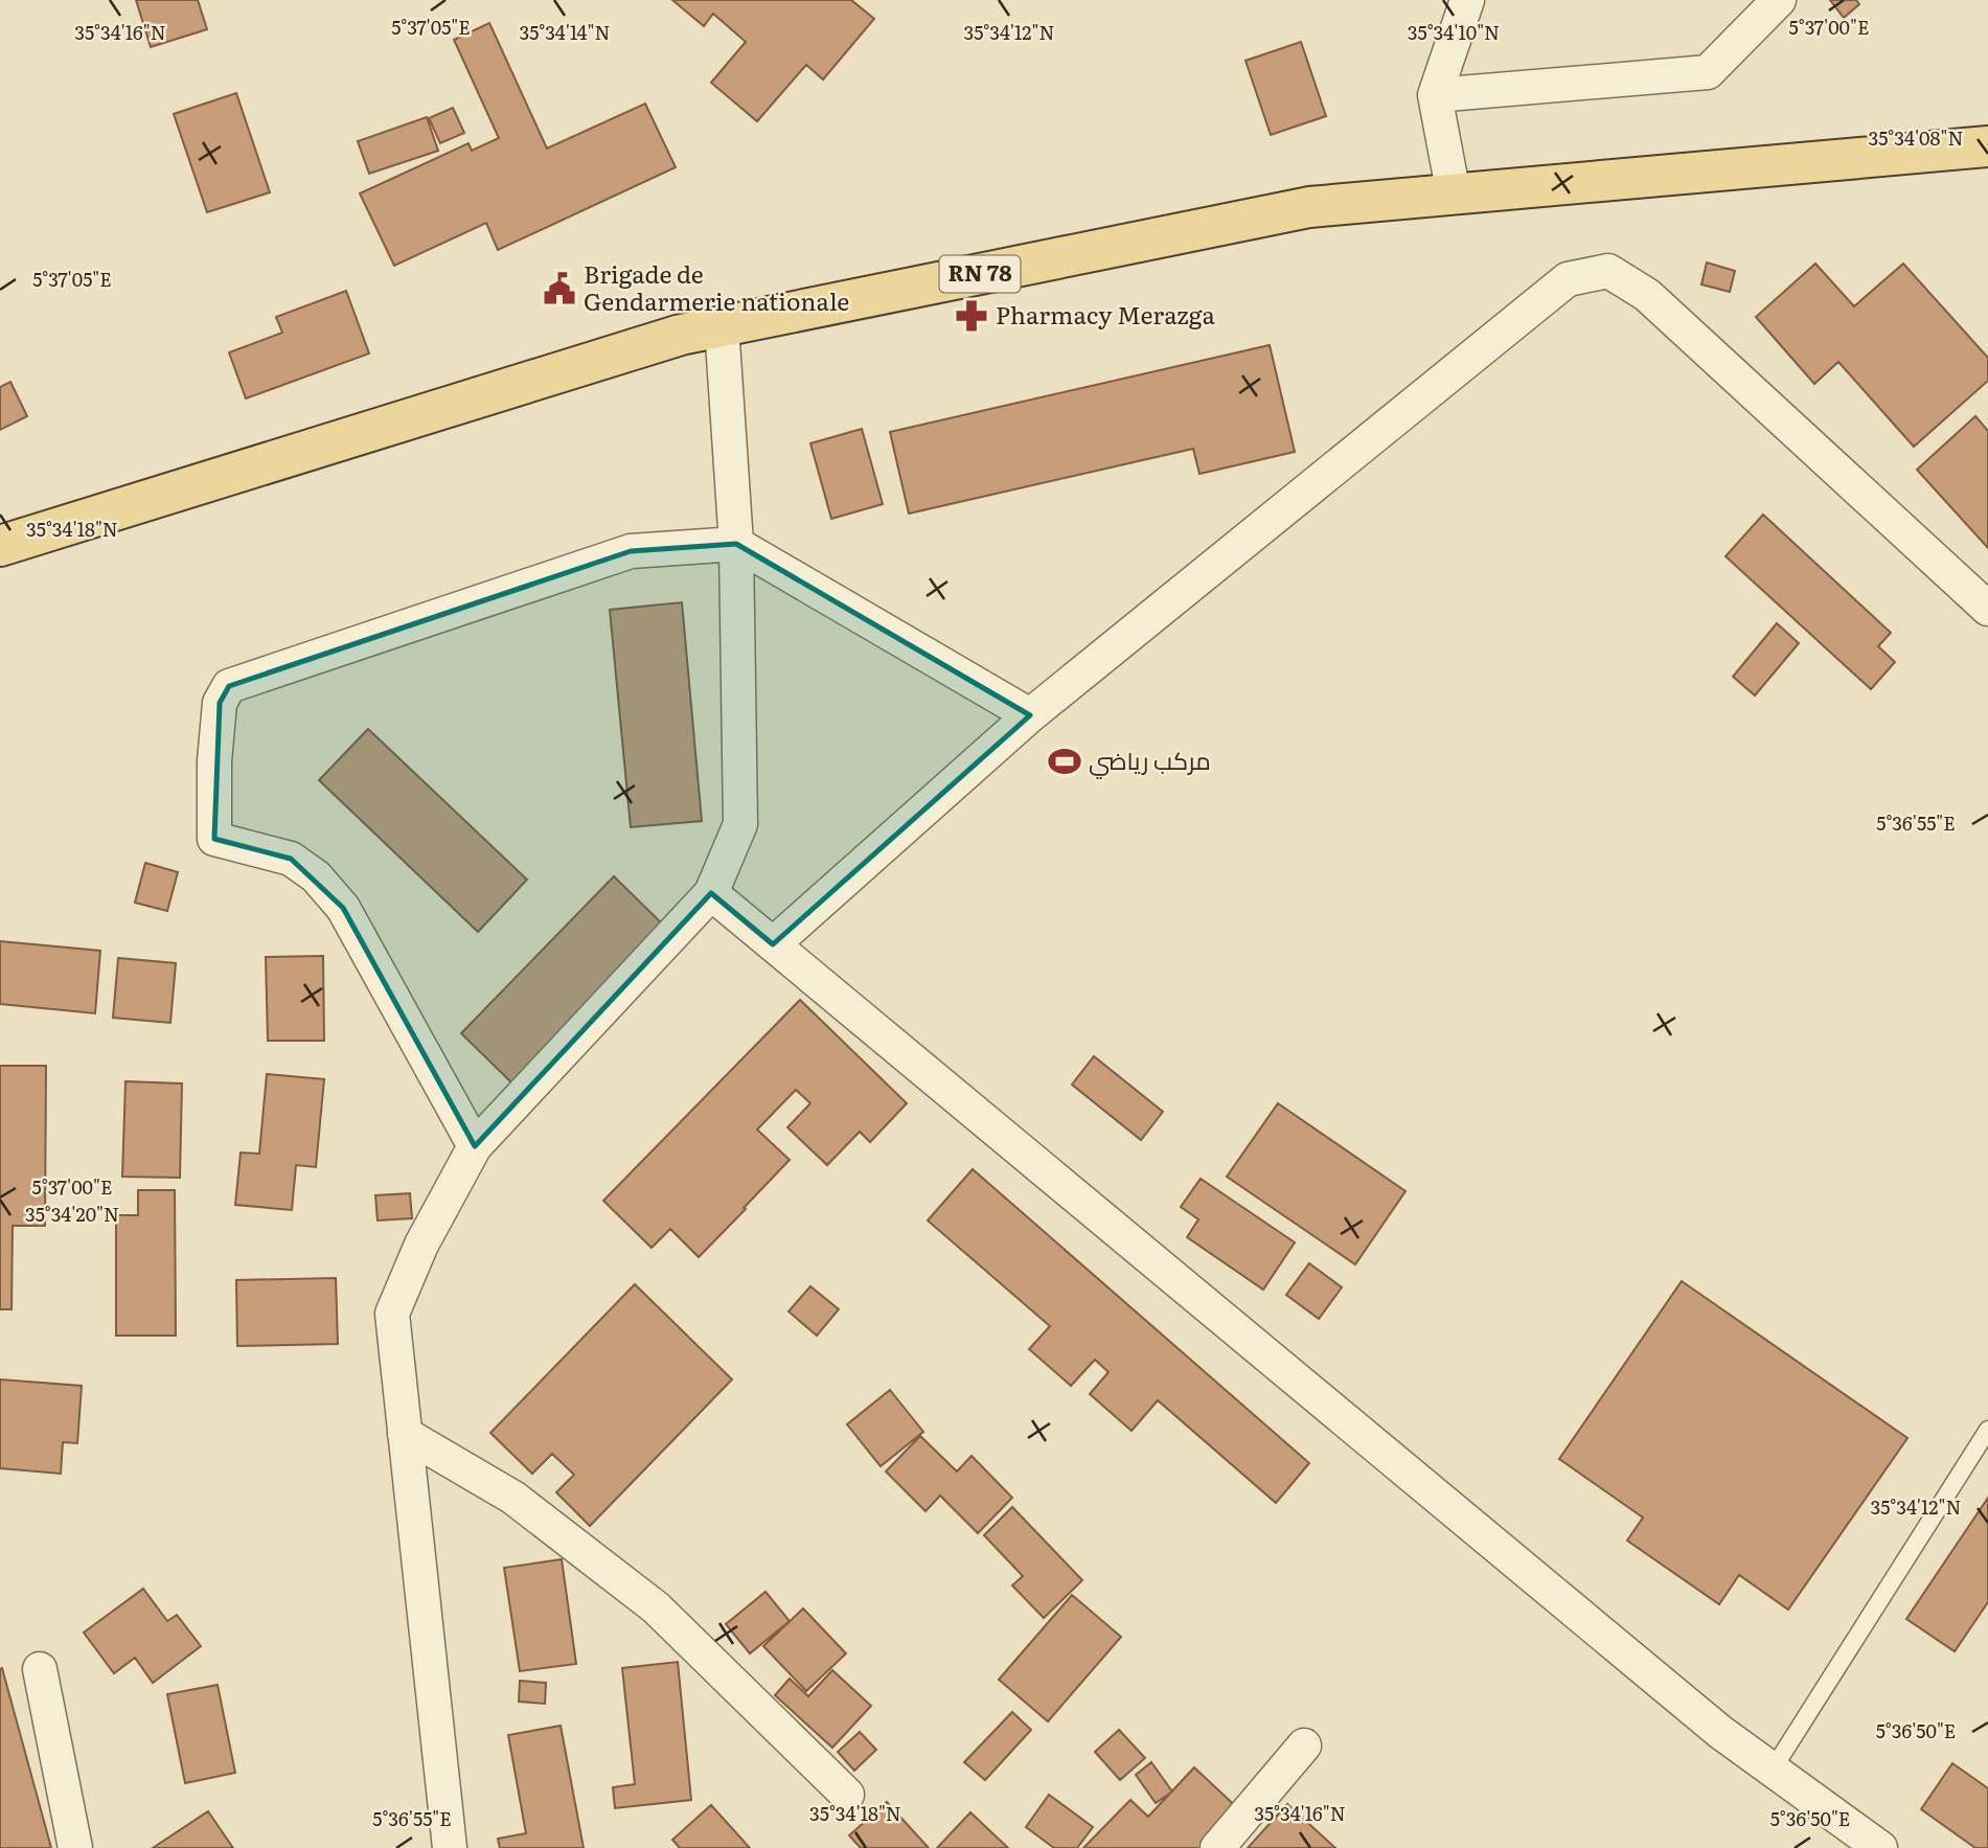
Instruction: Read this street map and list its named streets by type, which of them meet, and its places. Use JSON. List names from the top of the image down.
{
  "streets": {
    "main road": ["RN 78"]
  },
  "places": {
    "public building": ["Brigade de Gendarmerie nationale"],
    "pharmacy": ["Pharmacy Merazga"],
    "sports": ["مركب رياضي"]
  },
  "coordinates": [
    "5°37'05\"E",
    "5°37'00\"E",
    "35°34'16\"N",
    "35°34'14\"N",
    "35°34'12\"N",
    "35°34'10\"N",
    "35°34'08\"N",
    "35°34'18\"N",
    "5°36'55\"E",
    "35°34'20\"N",
    "5°36'50\"E"
  ]
}
